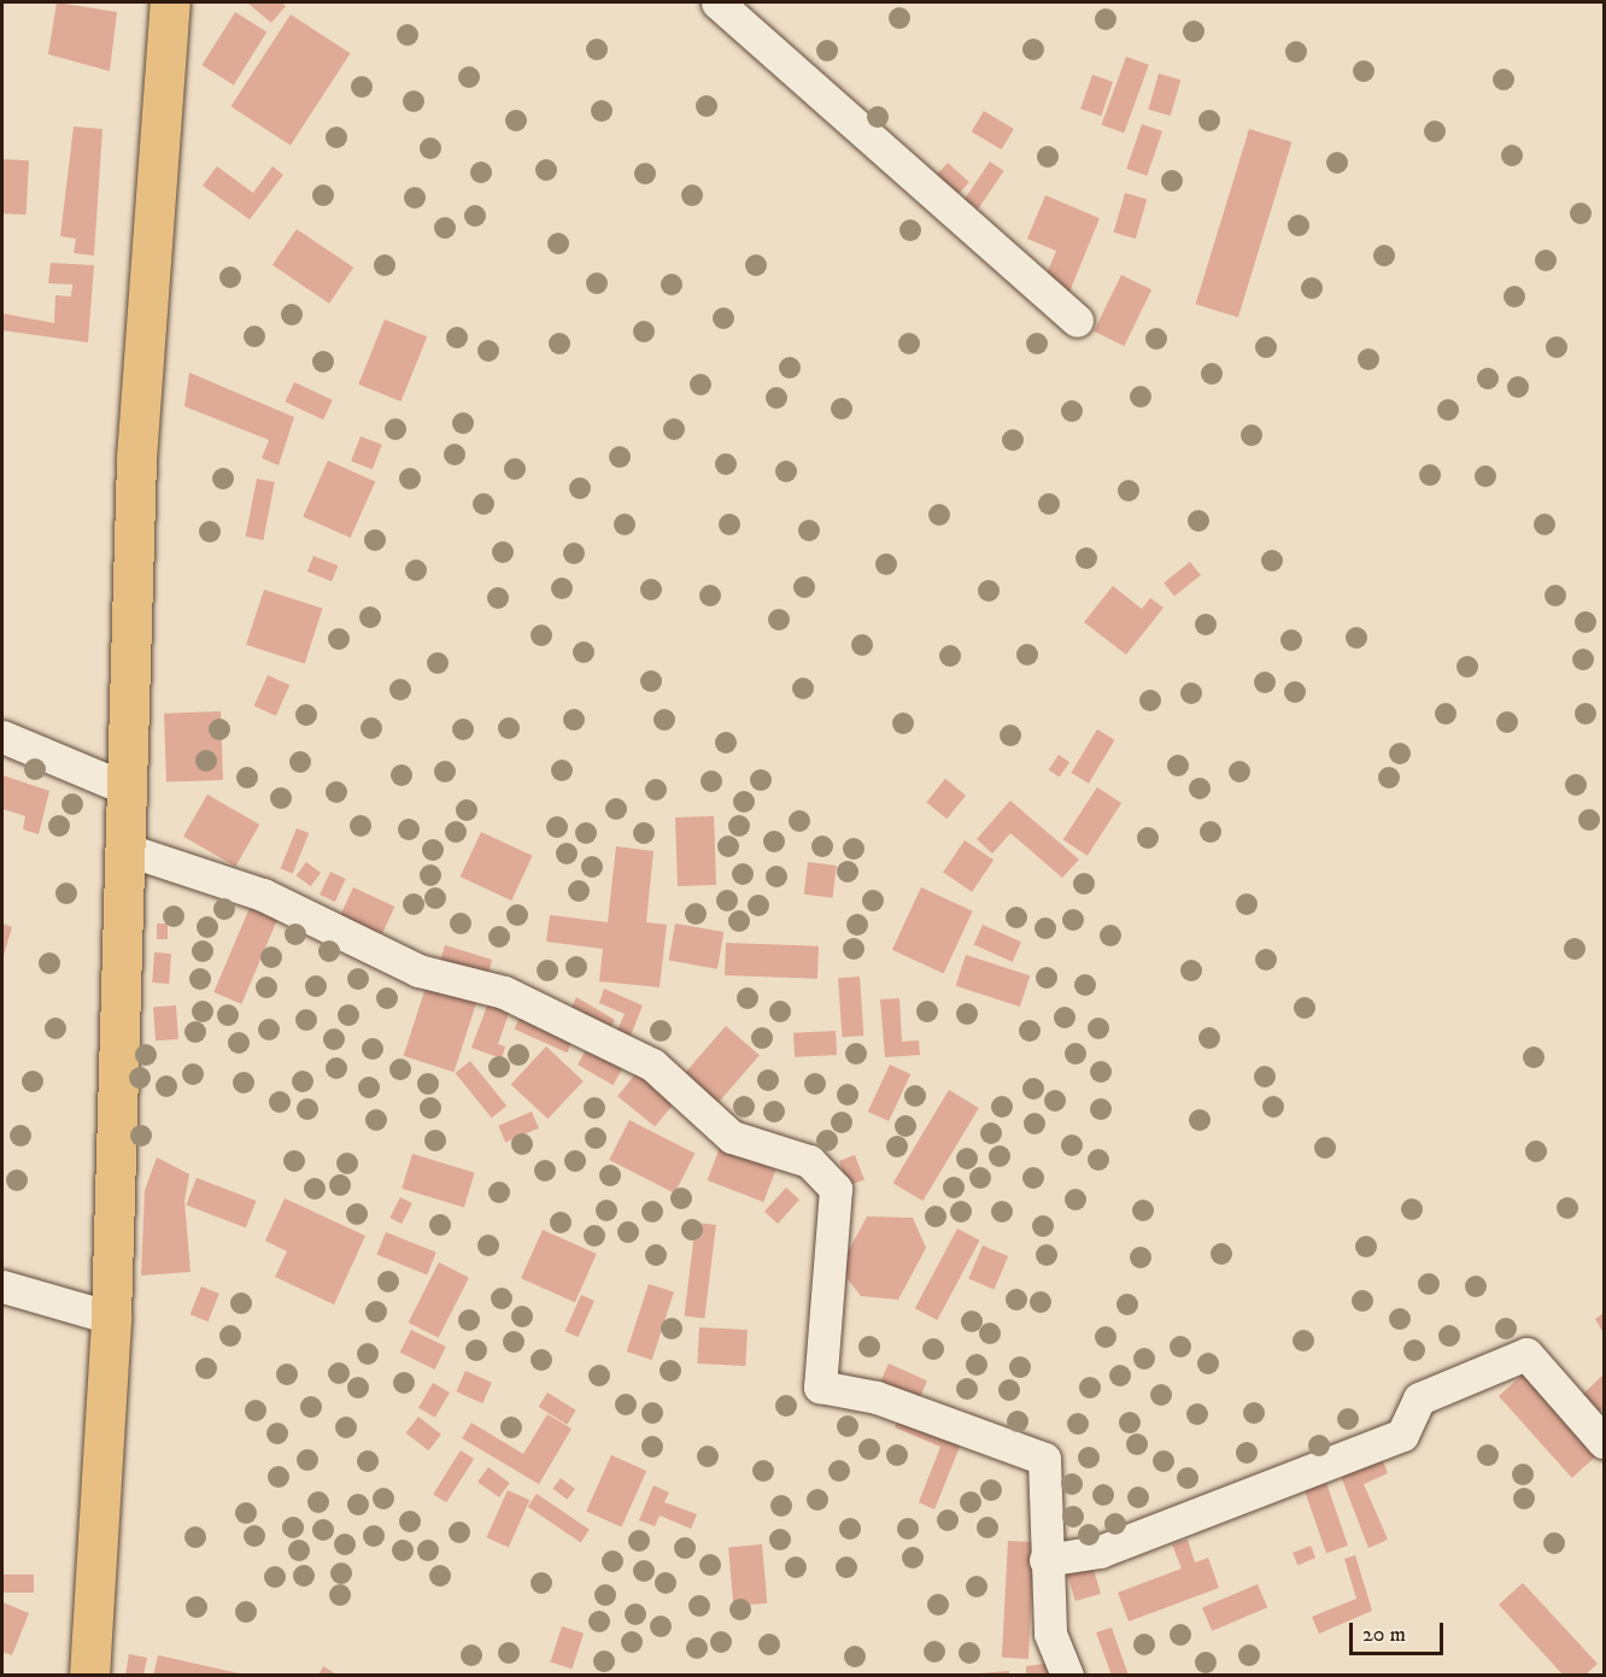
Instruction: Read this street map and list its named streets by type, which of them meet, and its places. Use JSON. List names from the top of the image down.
{
  "scale_bar": "20 m"
}
